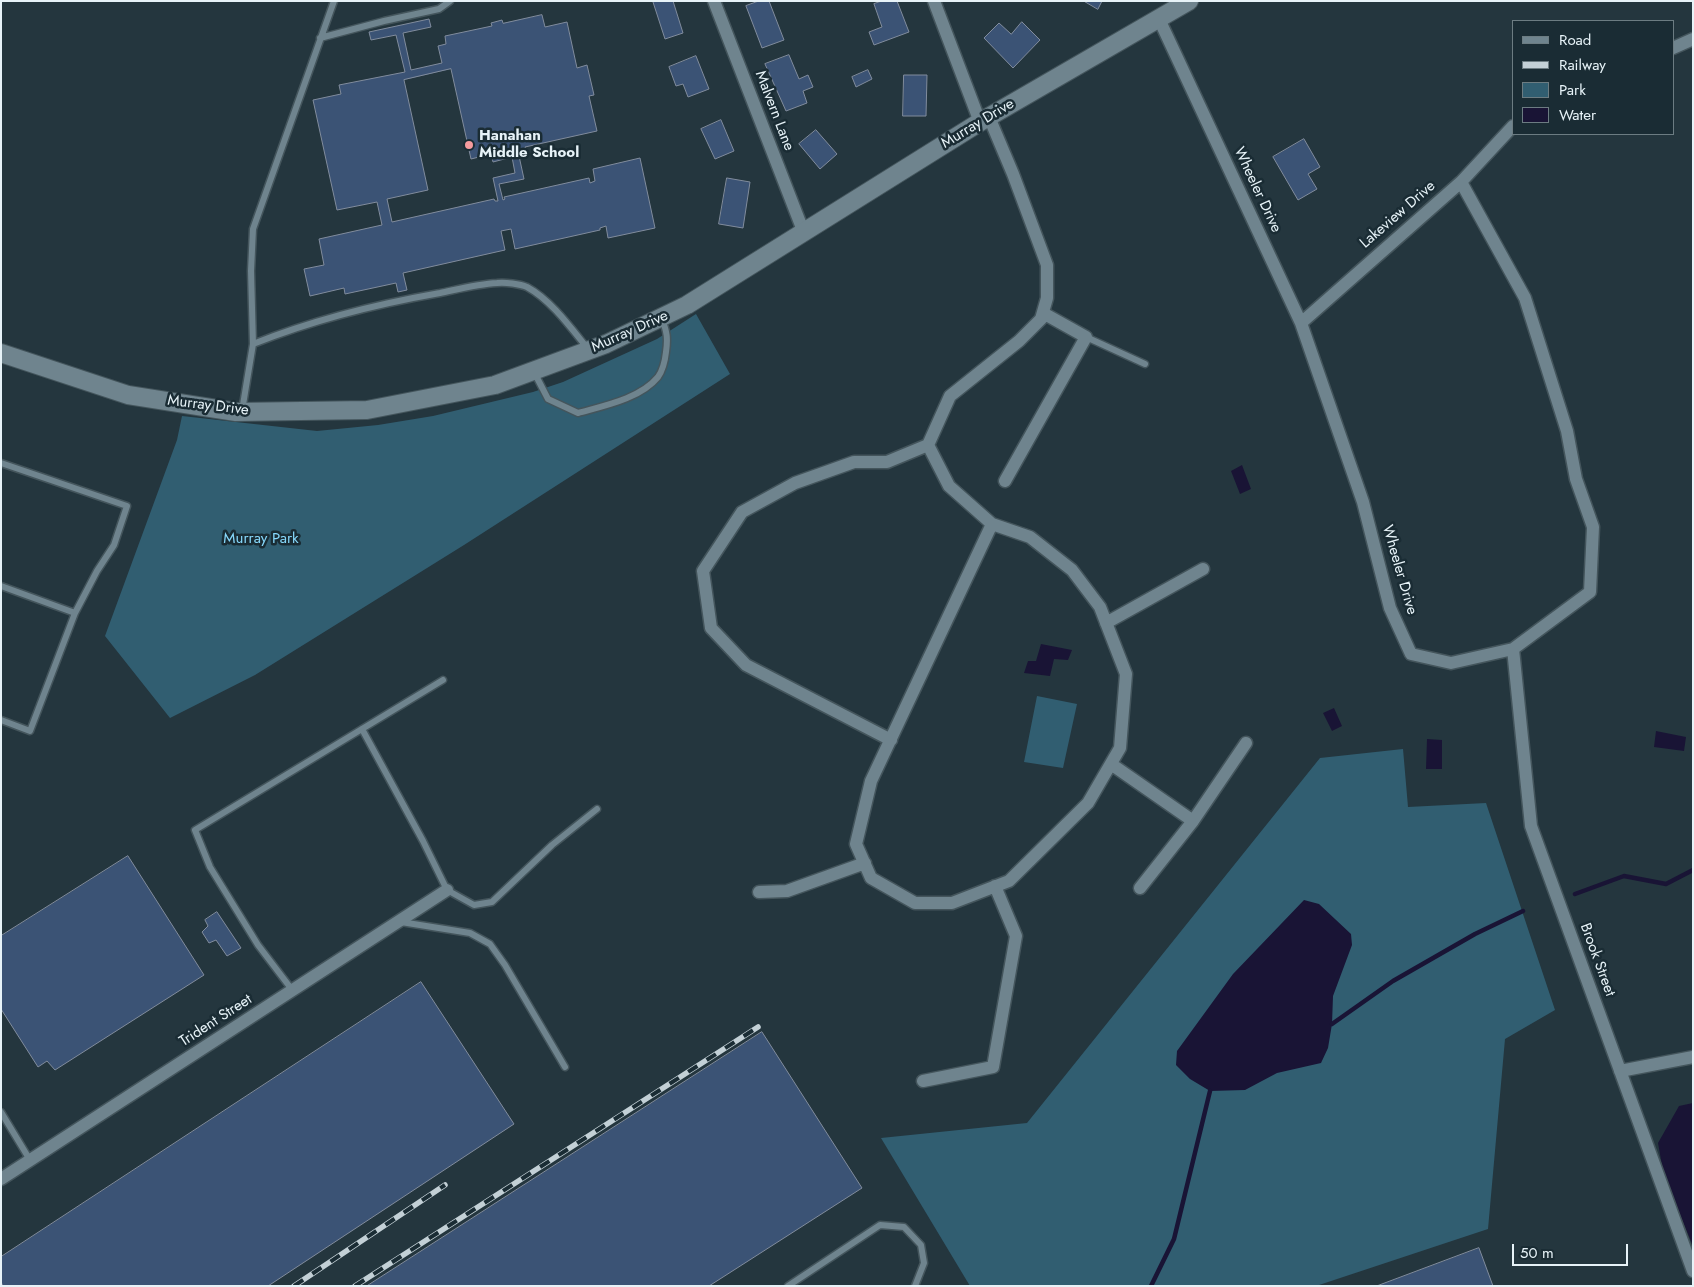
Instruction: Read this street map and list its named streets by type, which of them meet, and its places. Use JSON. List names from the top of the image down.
{
  "streets": {
    "street": [
      "Malvern Lane",
      "Murray Drive",
      "Wheeler Drive",
      "Lakeview Drive",
      "Brook Street",
      "Trident Street"
    ]
  },
  "crossings": [
    ["Malvern Lane", "Murray Drive"],
    ["Murray Drive", "Wheeler Drive"],
    ["Wheeler Drive", "Lakeview Drive"],
    ["Wheeler Drive", "Brook Street"]
  ],
  "parks": ["Murray Park"],
  "places": ["Hanahan Middle School"],
  "legend": [
    "Road",
    "Railway",
    "Park",
    "Water"
  ],
  "scale_bar": "50 m"
}
